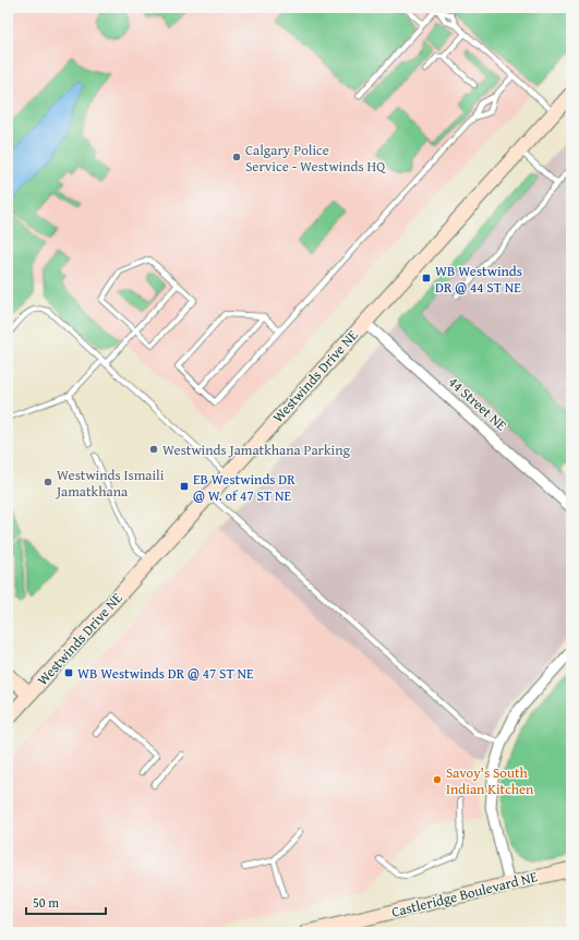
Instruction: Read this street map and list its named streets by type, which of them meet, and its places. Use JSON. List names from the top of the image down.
{
  "streets": {
    "street": ["Westwinds Drive NE", "44 Street NE", "Castleridge Boulevard NE"]
  },
  "crossings": [
    ["Westwinds Drive NE", "44 Street NE"]
  ],
  "places": {
    "other": [
      "Calgary Police Service - Westwinds HQ",
      "Westwinds Jamatkhana Parking",
      "Westwinds Ismaili Jamatkhana",
      "Savoy's South Indian Kitchen"
    ],
    "transit": ["WB Westwinds DR @ 44 ST NE", "EB Westwinds DR @ W. of 47 ST NE", "WB Westwinds DR @ 47 ST NE"]
  },
  "scale_bar": "50 m"
}
